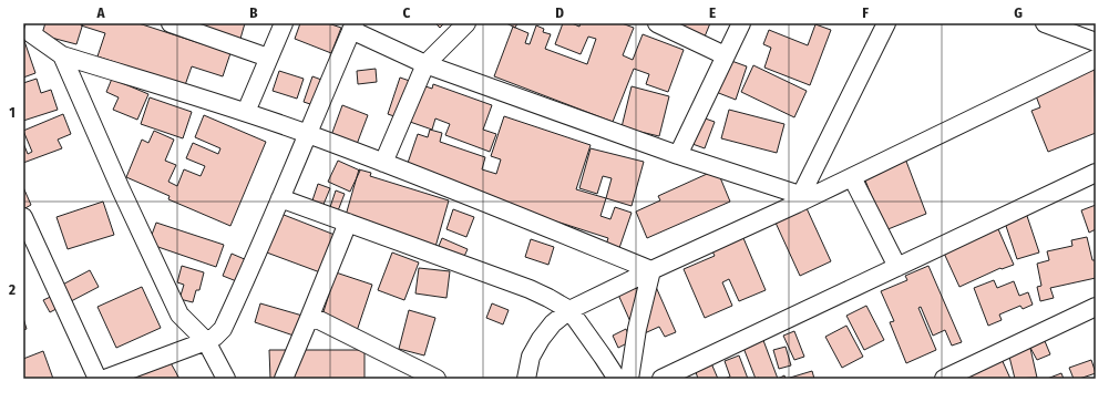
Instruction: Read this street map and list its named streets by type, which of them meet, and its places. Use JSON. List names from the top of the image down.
{
  "grid": {
    "columns": [
      "A",
      "B",
      "C",
      "D",
      "E",
      "F",
      "G"
    ],
    "rows": ["1", "2"]
  }
}
